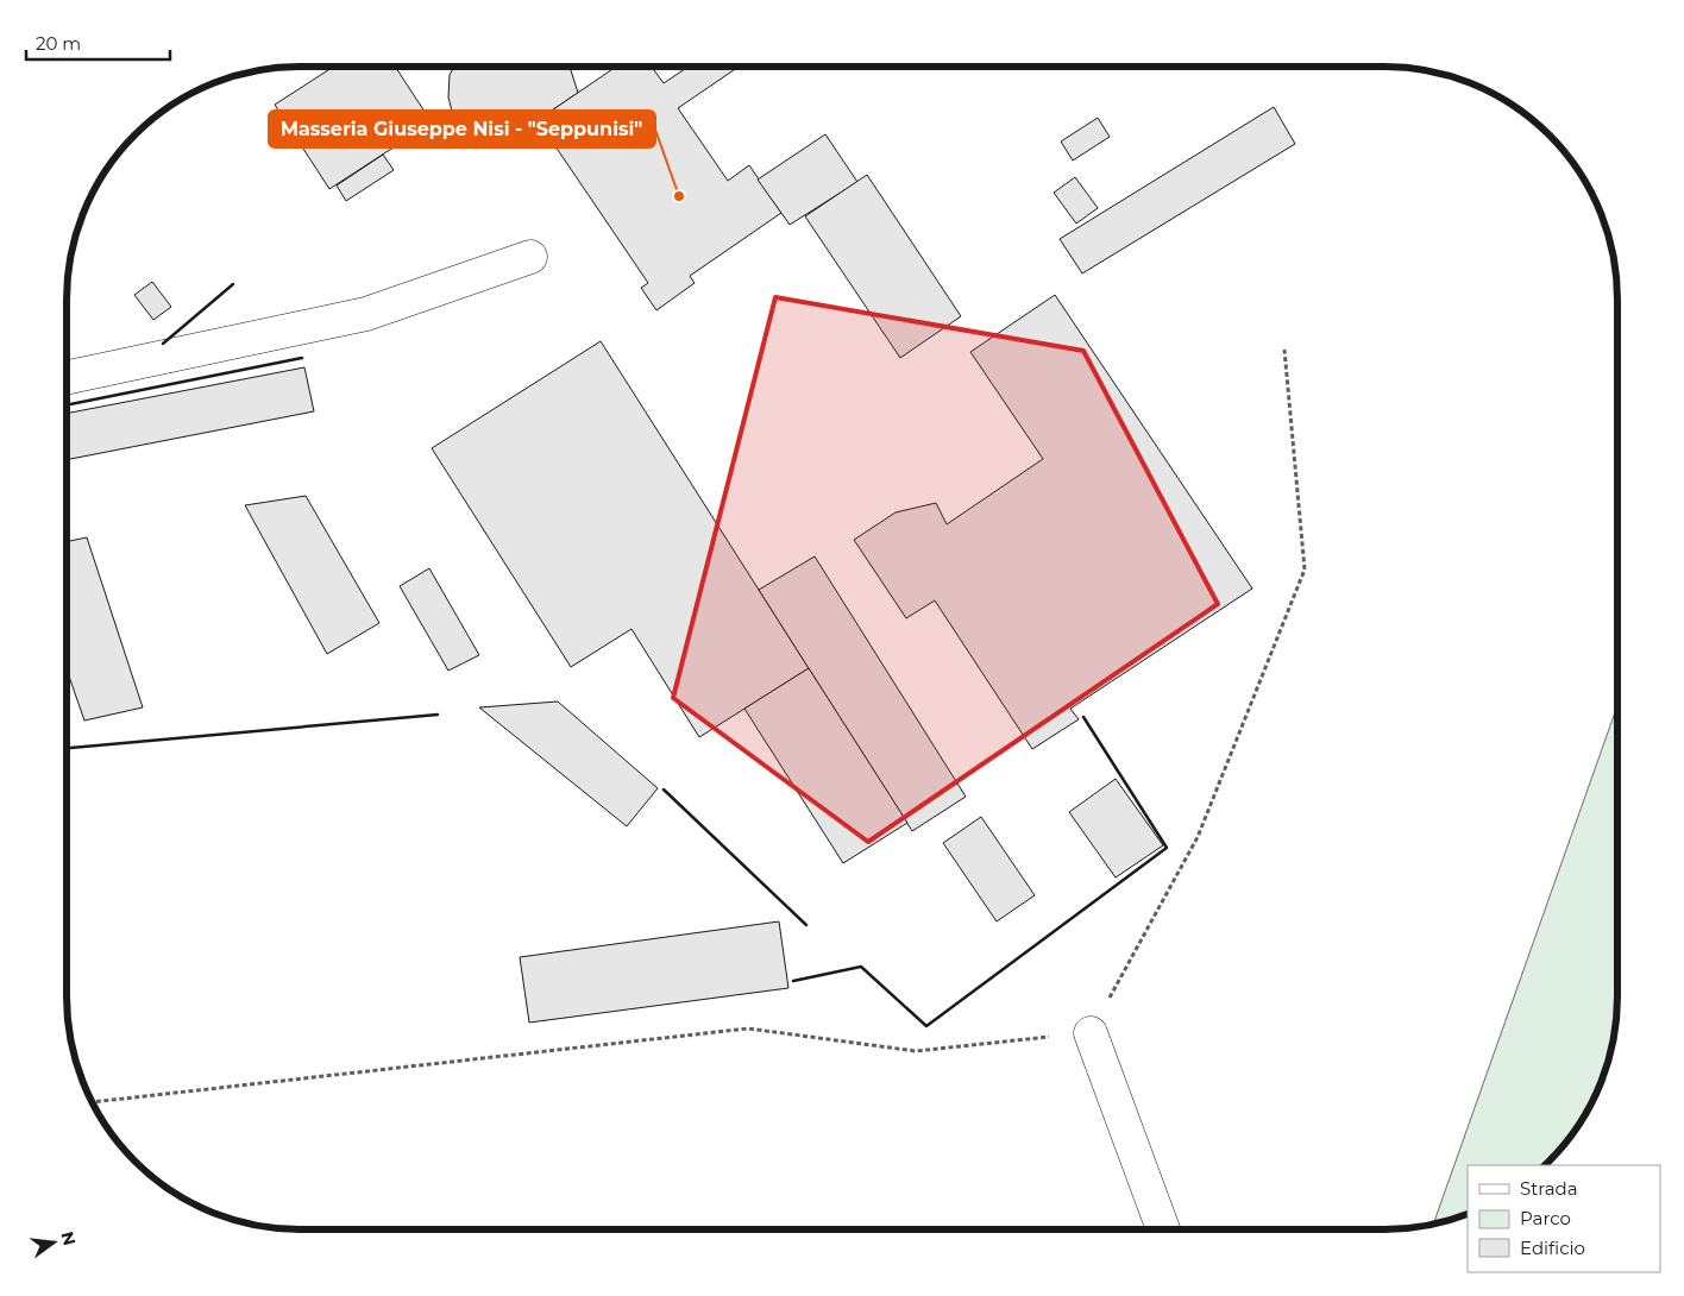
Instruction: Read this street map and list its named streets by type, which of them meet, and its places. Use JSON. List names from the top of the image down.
{
  "places": ["Masseria Giuseppe Nisi - \"Seppunisi\""],
  "legend": ["Strada", "Parco", "Edificio"],
  "scale_bar": "20 m",
  "north": "right"
}
